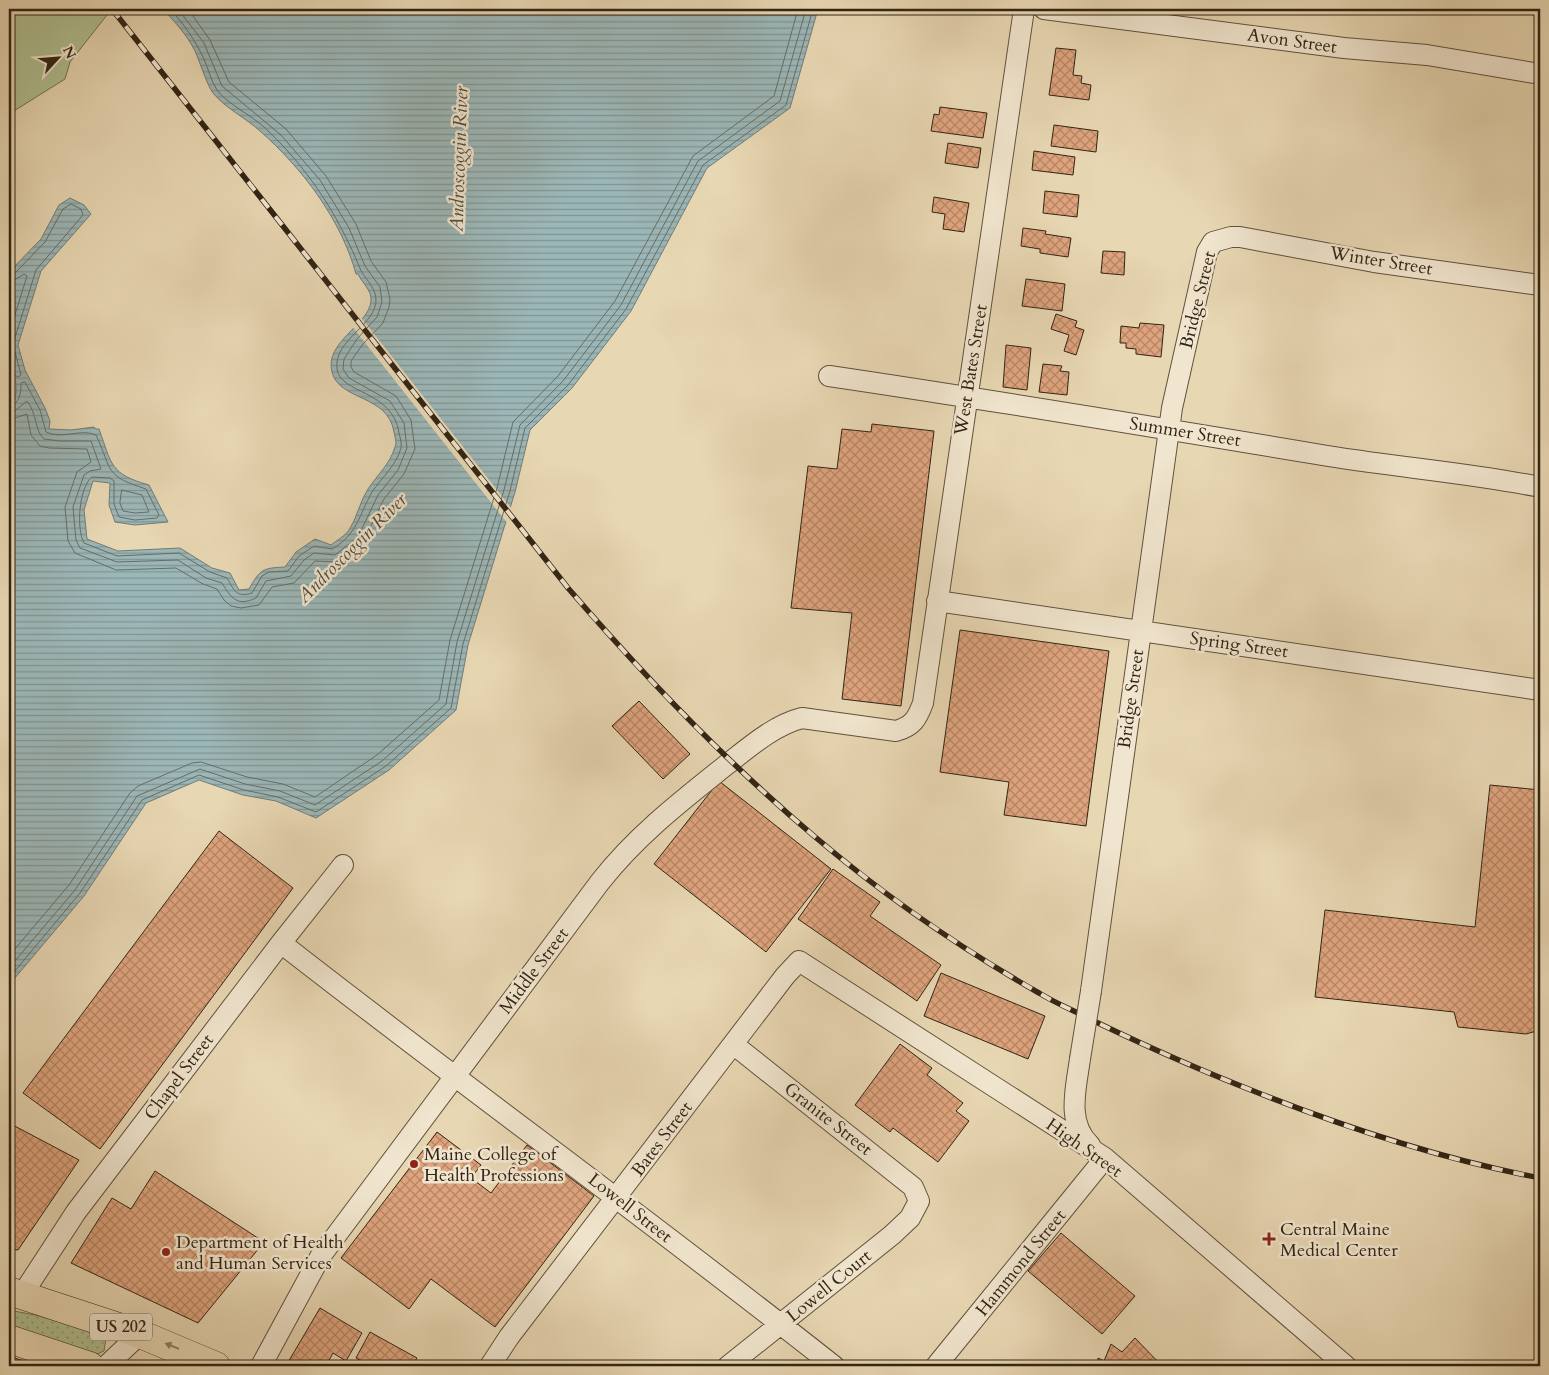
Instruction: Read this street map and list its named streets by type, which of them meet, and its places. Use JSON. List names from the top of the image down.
{
  "streets": {
    "highway": ["US 202"],
    "street": [
      "Avon Street",
      "Winter Street",
      "Bridge Street",
      "West Bates Street",
      "Summer Street",
      "Spring Street",
      "Middle Street",
      "Chapel Street",
      "Granite Street",
      "Bates Street",
      "High Street",
      "Lowell Street",
      "Hammond Street",
      "Lowell Court"
    ]
  },
  "crossings": [
    ["Winter Street", "Bridge Street"],
    ["Bridge Street", "Summer Street"],
    ["Bridge Street", "Spring Street"],
    ["Bridge Street", "High Street"],
    ["Bridge Street", "Hammond Street"],
    ["West Bates Street", "Summer Street"],
    ["West Bates Street", "Spring Street"],
    ["West Bates Street", "Middle Street"],
    ["Middle Street", "Lowell Street"],
    ["Chapel Street", "Lowell Street"],
    ["Chapel Street", "US 202"],
    ["Granite Street", "Bates Street"],
    ["Granite Street", "Lowell Court"],
    ["Bates Street", "High Street"],
    ["Bates Street", "Lowell Street"],
    ["High Street", "Hammond Street"],
    ["Lowell Street", "Lowell Court"]
  ],
  "water": ["Androscoggin River"],
  "places": {
    "other": ["Maine College of Health Professions", "Department of Health and Human Services"],
    "health": ["Central Maine Medical Center"]
  },
  "north": "top right"
}
